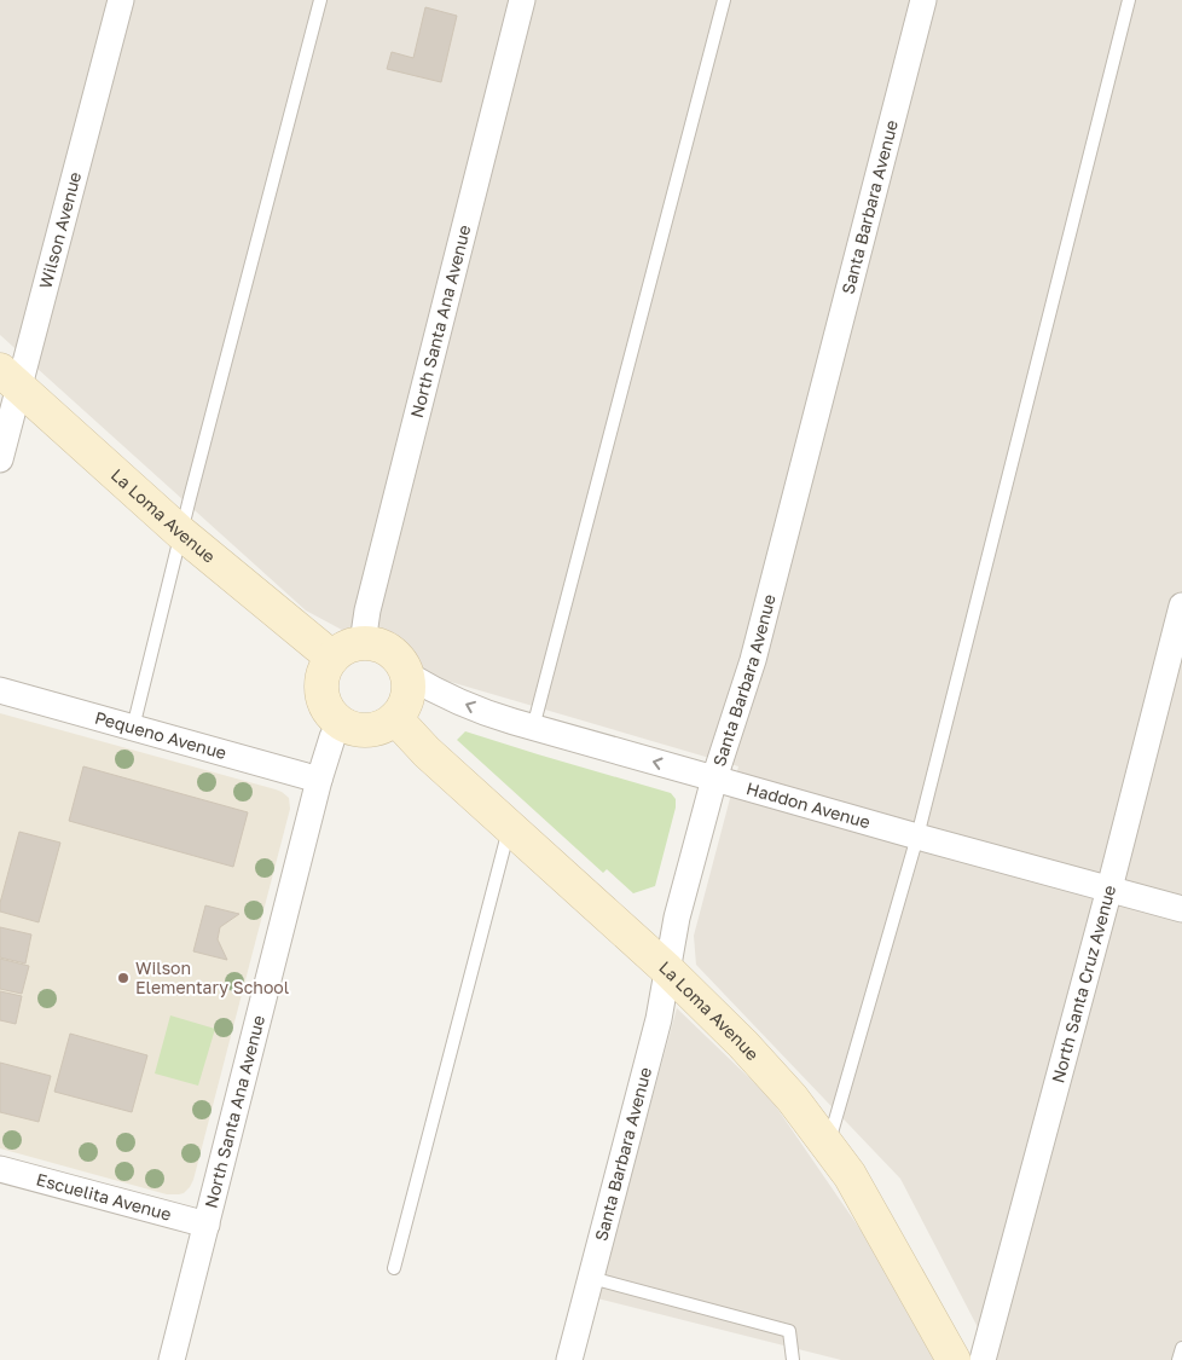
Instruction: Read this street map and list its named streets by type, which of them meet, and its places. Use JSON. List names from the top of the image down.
{
  "streets": {
    "main road": ["La Loma Avenue"],
    "street": [
      "Santa Barbara Avenue",
      "Wilson Avenue",
      "North Santa Ana Avenue",
      "Pequeno Avenue",
      "Haddon Avenue",
      "North Santa Cruz Avenue",
      "Escuelita Avenue"
    ]
  },
  "crossings": [
    ["Santa Barbara Avenue", "La Loma Avenue"],
    ["Santa Barbara Avenue", "Haddon Avenue"],
    ["Wilson Avenue", "La Loma Avenue"],
    ["North Santa Ana Avenue", "La Loma Avenue"],
    ["North Santa Ana Avenue", "Pequeno Avenue"],
    ["North Santa Ana Avenue", "Haddon Avenue"],
    ["North Santa Ana Avenue", "Escuelita Avenue"],
    ["La Loma Avenue", "Haddon Avenue"],
    ["Haddon Avenue", "North Santa Cruz Avenue"]
  ],
  "one_way": ["Haddon Avenue"],
  "places": ["Wilson Elementary School"]
}
